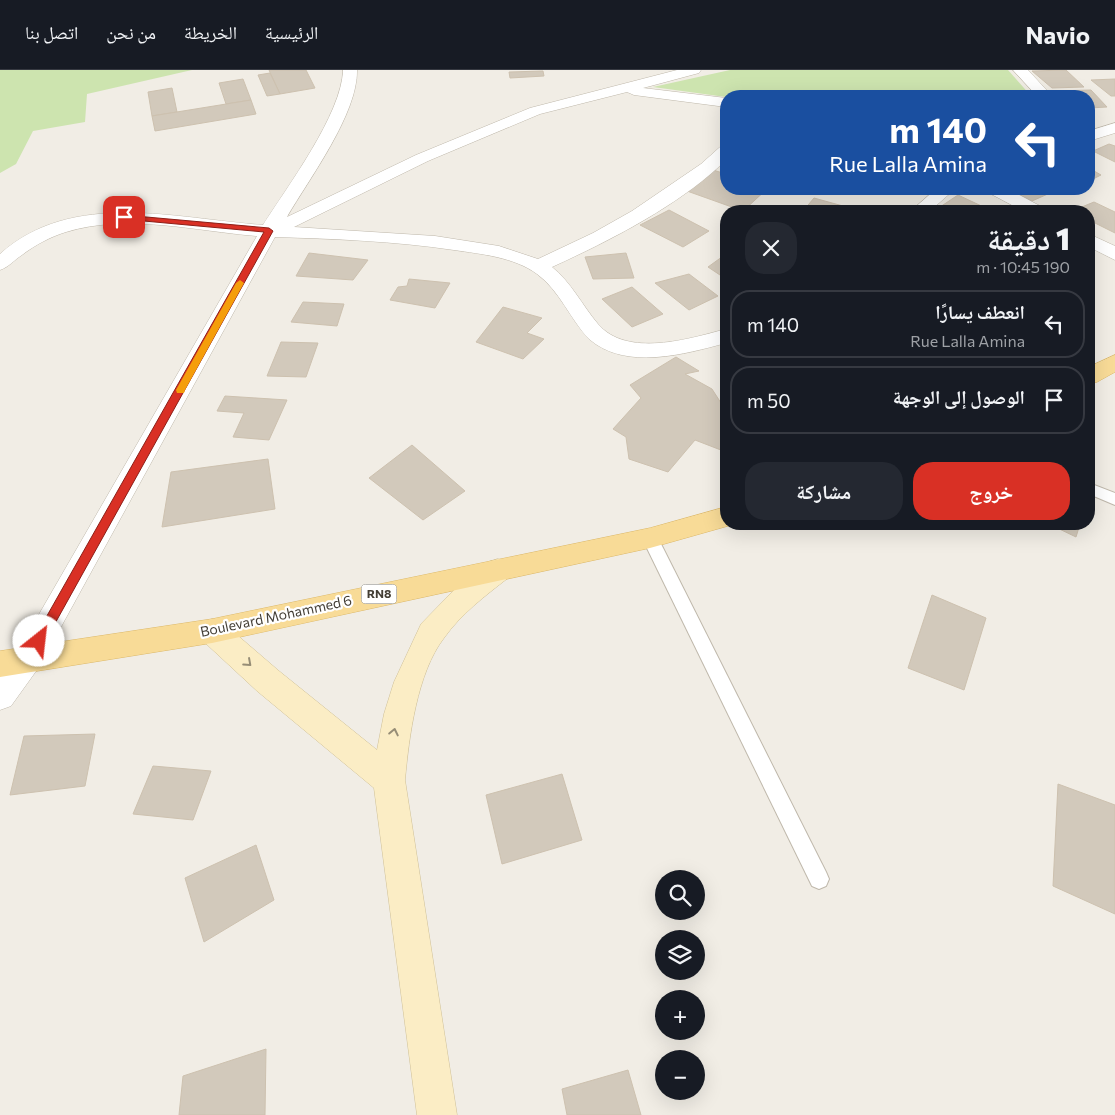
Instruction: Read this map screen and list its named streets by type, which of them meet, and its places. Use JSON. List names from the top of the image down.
{
  "streets": {
    "main road": ["RN8", "Boulevard Mohammed 6"]
  },
  "page": {
    "header": "Navio",
    "nav": [
      "الرئيسية",
      "الخريطة",
      "من نحن",
      "اتصل بنا"
    ],
    "turn": ["140 m", "Rue Lalla Amina"],
    "heading": ["1 دقيقة", "190 m · 10:45"],
    "list": [
      {
        "name": "انعطف يسارًا",
        "note": "Rue Lalla Amina",
        "value": "140 m"
      },
      {
        "name": "الوصول إلى الوجهة",
        "value": "50 m"
      }
    ],
    "buttons": ["خروج", "مشاركة"],
    "map_buttons": ["+", "−"]
  }
}
